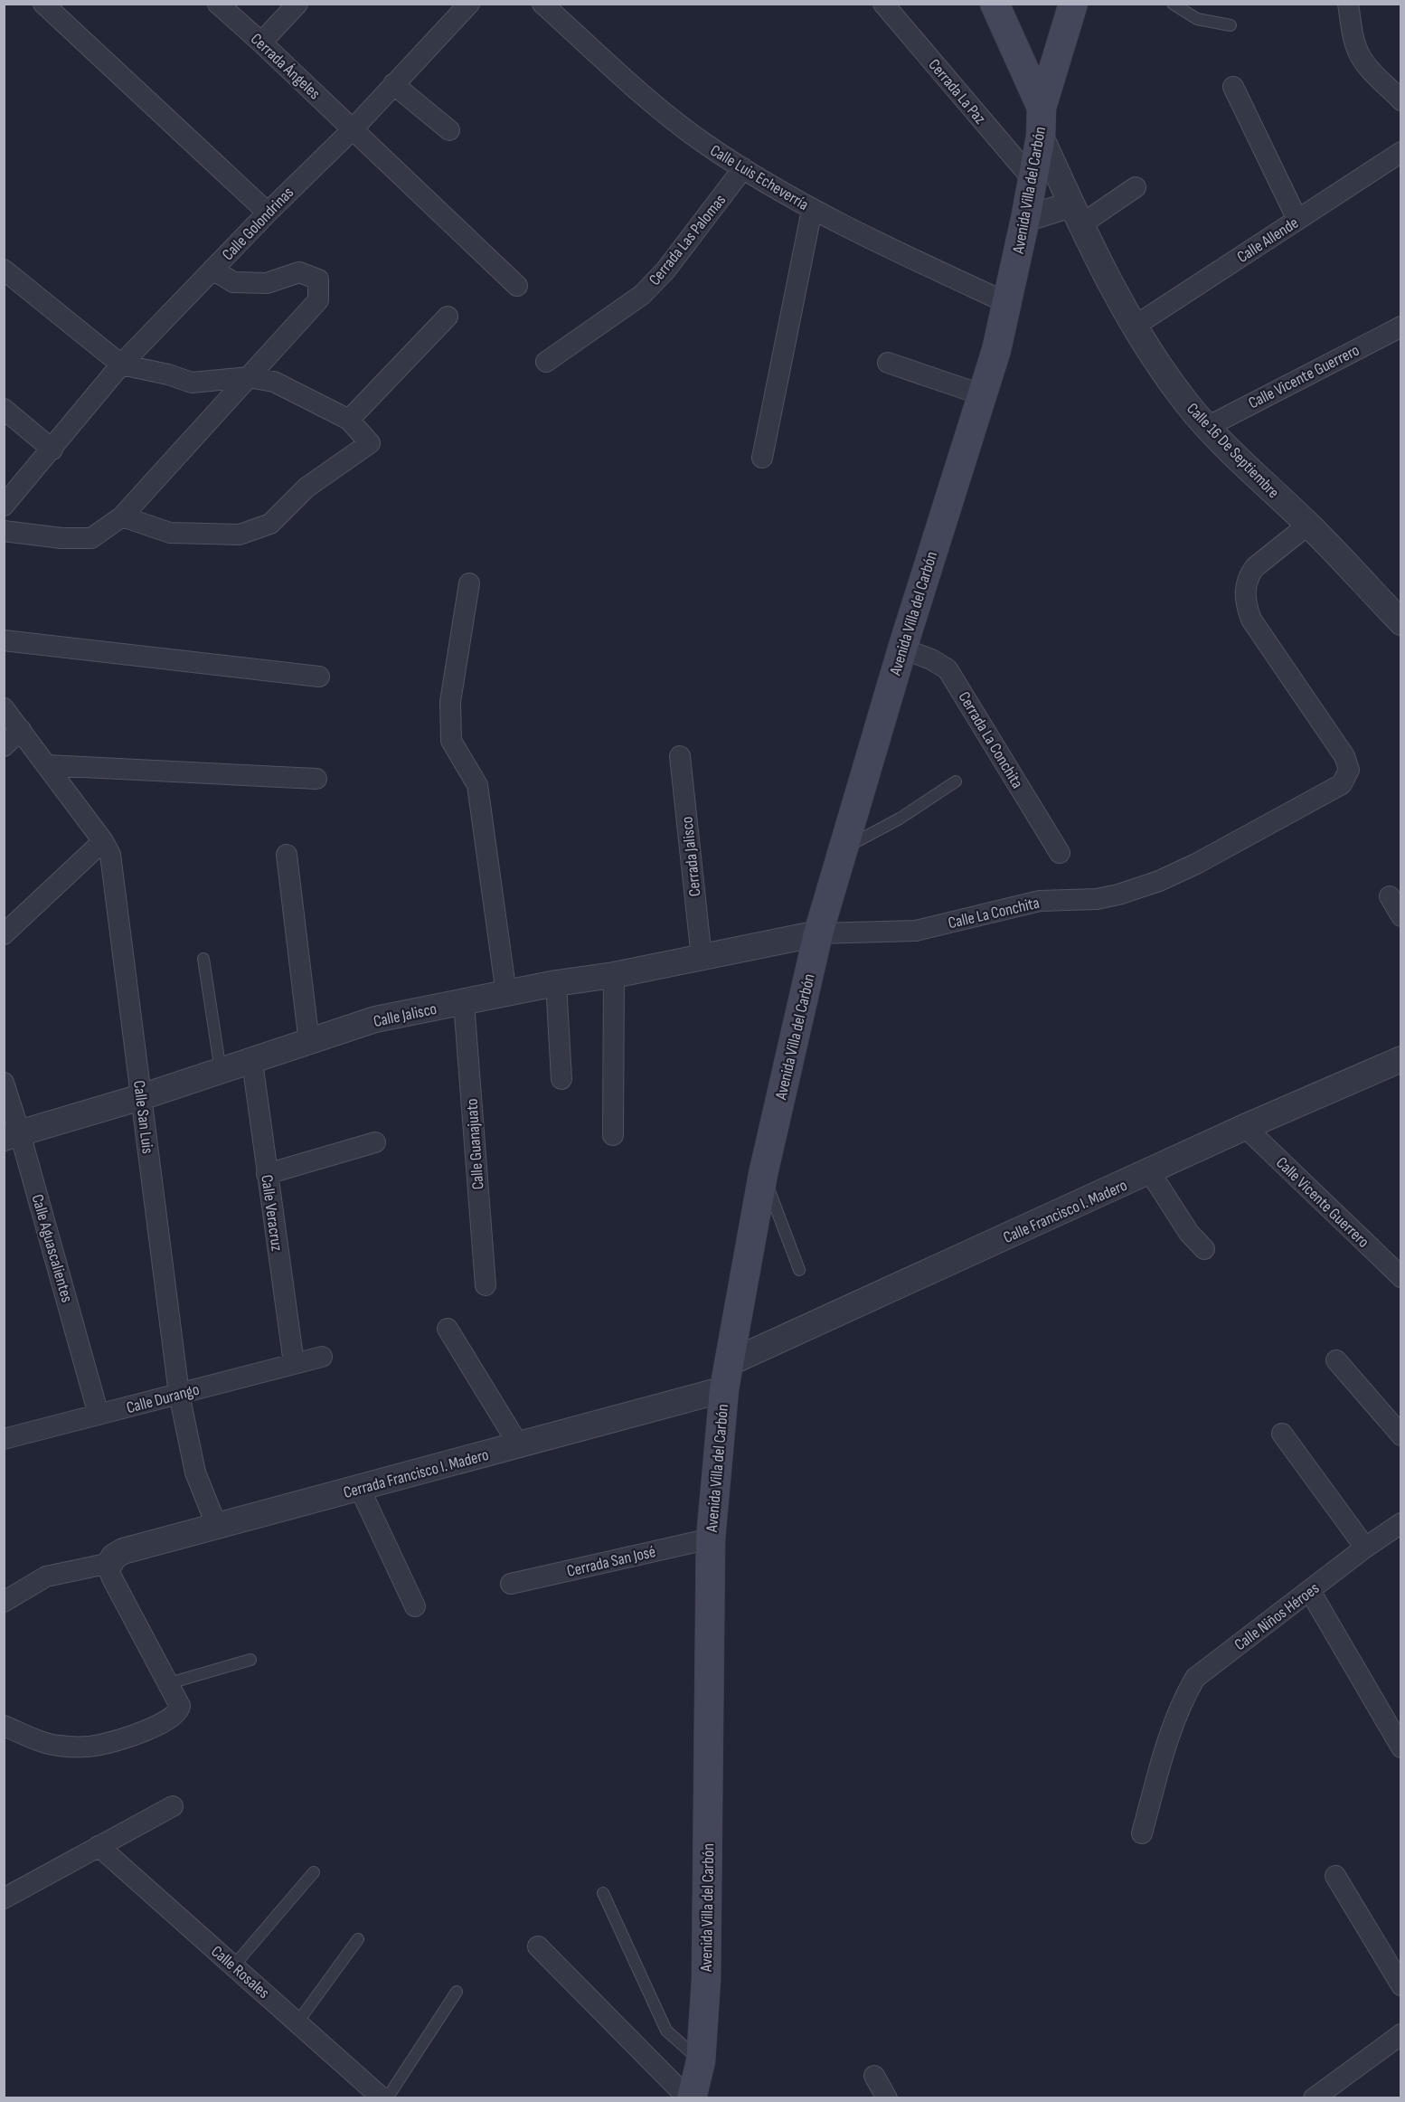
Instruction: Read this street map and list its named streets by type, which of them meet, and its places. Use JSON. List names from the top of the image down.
{
  "streets": {
    "main road": ["Avenida Villa del Carbón"],
    "street": [
      "Cerrada Ángeles",
      "Cerrada La Paz",
      "Calle Luis Echeverría",
      "Calle Golondrinas",
      "Cerrada Las Palomas",
      "Calle Allende",
      "Calle Vicente Guerrero",
      "Calle 16 De Septiembre",
      "Cerrada La Conchita",
      "Cerrada Jalisco",
      "Calle La Conchita",
      "Calle Jalisco",
      "Calle San Luis",
      "Calle Guanajuato",
      "Calle Francisco I. Madero",
      "Calle Veracruz",
      "Calle Aguascalientes",
      "Calle Durango",
      "Cerrada Francisco I. Madero",
      "Cerrada San José",
      "Calle Niños Héroes",
      "Calle Rosales"
    ]
  },
  "crossings": [
    ["Cerrada Ángeles", "Calle Golondrinas"],
    ["Cerrada La Paz", "Avenida Villa del Carbón"],
    ["Calle Luis Echeverría", "Avenida Villa del Carbón"],
    ["Calle Luis Echeverría", "Cerrada Las Palomas"],
    ["Avenida Villa del Carbón", "Calle 16 De Septiembre"],
    ["Avenida Villa del Carbón", "Cerrada La Conchita"],
    ["Avenida Villa del Carbón", "Calle La Conchita"],
    ["Avenida Villa del Carbón", "Calle Jalisco"],
    ["Avenida Villa del Carbón", "Calle Francisco I. Madero"],
    ["Avenida Villa del Carbón", "Cerrada Francisco I. Madero"],
    ["Avenida Villa del Carbón", "Cerrada San José"],
    ["Calle Allende", "Calle 16 De Septiembre"],
    ["Calle Vicente Guerrero", "Calle 16 De Septiembre"],
    ["Calle Vicente Guerrero", "Calle Francisco I. Madero"],
    ["Calle 16 De Septiembre", "Calle La Conchita"],
    ["Cerrada Jalisco", "Calle Jalisco"],
    ["Calle La Conchita", "Calle Jalisco"],
    ["Calle Jalisco", "Calle San Luis"],
    ["Calle Jalisco", "Calle Guanajuato"],
    ["Calle Jalisco", "Calle Veracruz"],
    ["Calle Jalisco", "Calle Aguascalientes"],
    ["Calle San Luis", "Calle Durango"],
    ["Calle San Luis", "Cerrada Francisco I. Madero"],
    ["Calle Francisco I. Madero", "Cerrada Francisco I. Madero"],
    ["Calle Veracruz", "Calle Durango"],
    ["Calle Aguascalientes", "Calle Durango"]
  ]
}
